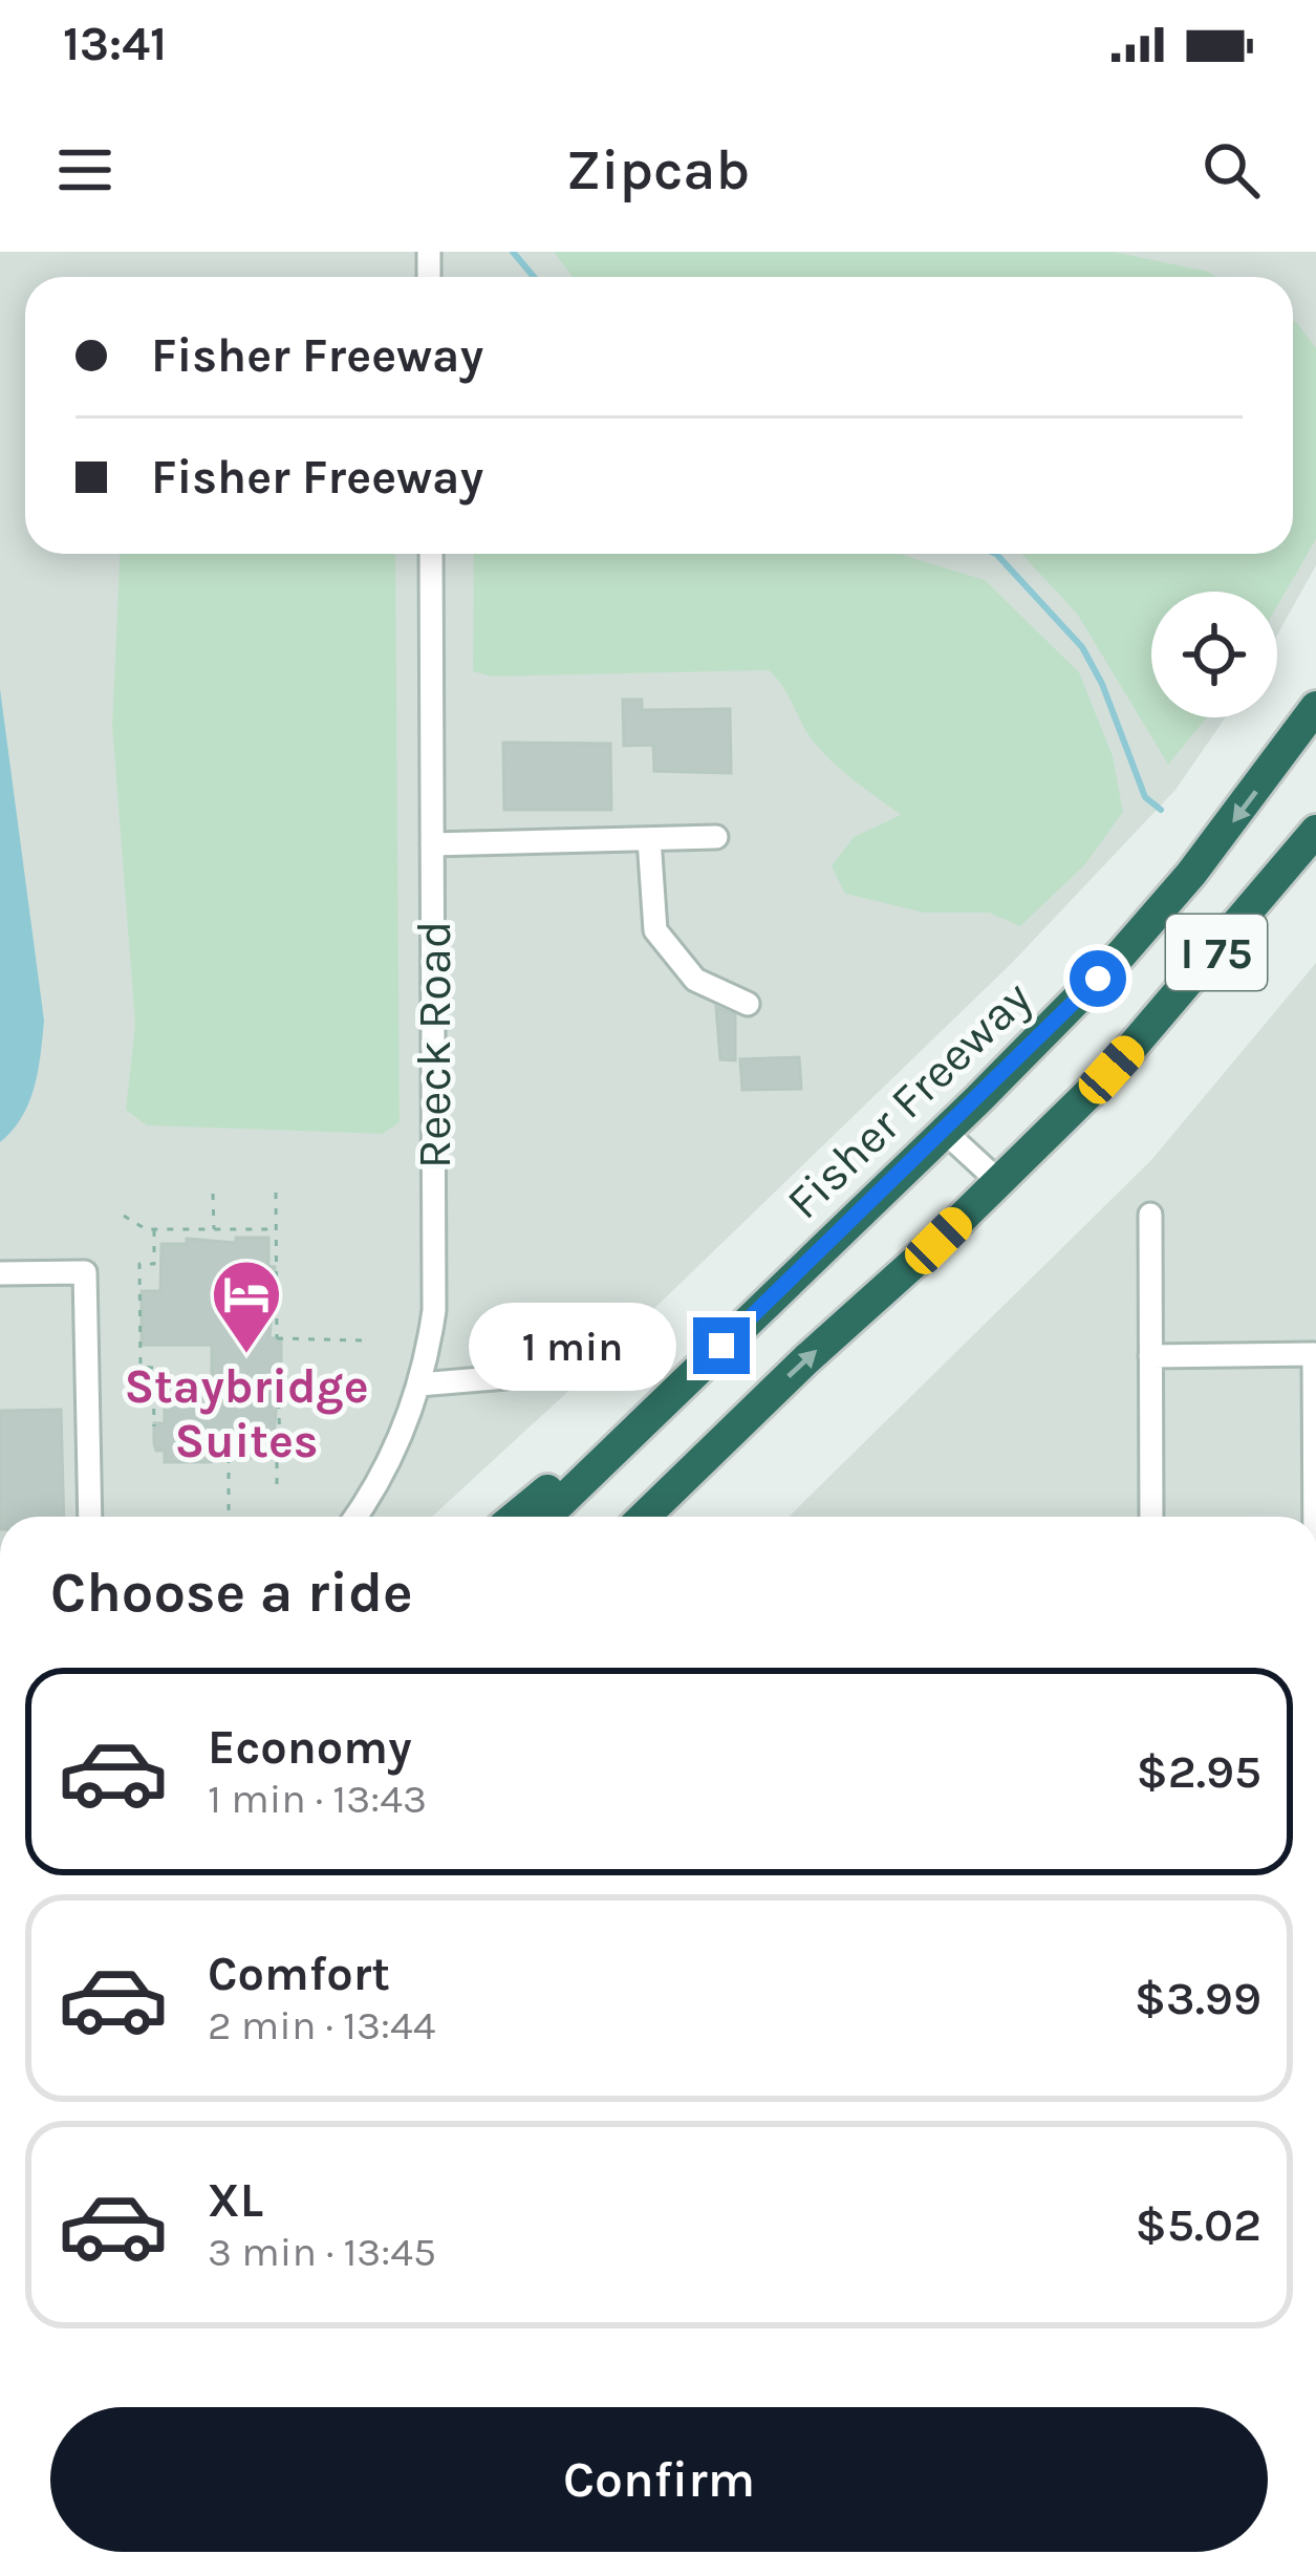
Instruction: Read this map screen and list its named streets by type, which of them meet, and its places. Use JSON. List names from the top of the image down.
{
  "streets": {
    "highway": ["I 75", "Fisher Freeway"],
    "street": ["Reeck Road"]
  },
  "places": {
    "hotel": ["Staybridge Suites"]
  },
  "page": {
    "status": "13:41",
    "header": "Zipcab",
    "banner": ["Fisher Freeway", "Fisher Freeway"],
    "bubble": "1 min",
    "heading": "Choose a ride",
    "list": [
      {
        "name": "Economy",
        "note": "1 min · 13:43",
        "value": "$2.95"
      },
      {
        "name": "Comfort",
        "note": "2 min · 13:44",
        "value": "$3.99"
      },
      {
        "name": "XL",
        "note": "3 min · 13:45",
        "value": "$5.02"
      }
    ],
    "buttons": "Confirm"
  }
}
